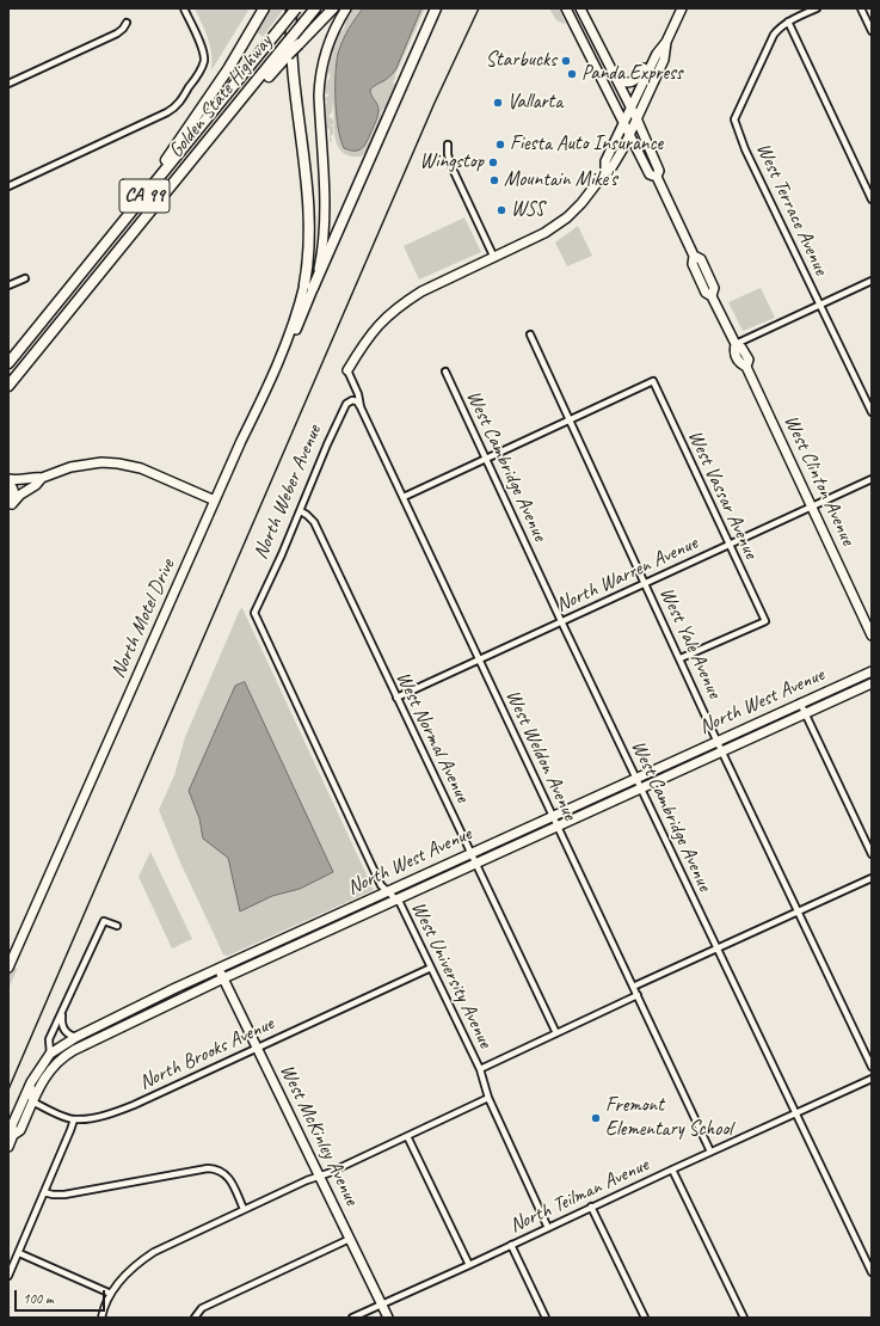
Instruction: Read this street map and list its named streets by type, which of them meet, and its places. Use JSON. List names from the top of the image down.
{
  "streets": {
    "highway": ["Golden State Highway", "CA 99"],
    "main road": [
      "West Clinton Avenue",
      "North Motel Drive",
      "North West Avenue",
      "West McKinley Avenue"
    ],
    "street": [
      "West Terrace Avenue",
      "West Cambridge Avenue",
      "North Weber Avenue",
      "West Vassar Avenue",
      "North Warren Avenue",
      "West Yale Avenue",
      "West Normal Avenue",
      "West Weldon Avenue",
      "West University Avenue",
      "North Brooks Avenue",
      "North Teilman Avenue"
    ]
  },
  "crossings": [
    ["West Cambridge Avenue", "North Warren Avenue"],
    ["West Cambridge Avenue", "North West Avenue"],
    ["West Cambridge Avenue", "North Teilman Avenue"],
    ["West Clinton Avenue", "North Warren Avenue"],
    ["North Weber Avenue", "West Normal Avenue"],
    ["North Weber Avenue", "West Weldon Avenue"],
    ["North Weber Avenue", "West University Avenue"],
    ["West Vassar Avenue", "North Warren Avenue"],
    ["West Vassar Avenue", "West Yale Avenue"],
    ["North Warren Avenue", "West Yale Avenue"],
    ["North Warren Avenue", "West Normal Avenue"],
    ["North Warren Avenue", "West Weldon Avenue"],
    ["West Yale Avenue", "North West Avenue"],
    ["North West Avenue", "West Normal Avenue"],
    ["North West Avenue", "West Weldon Avenue"],
    ["North West Avenue", "West University Avenue"],
    ["North West Avenue", "West McKinley Avenue"],
    ["West Weldon Avenue", "North Teilman Avenue"],
    ["West University Avenue", "North Brooks Avenue"],
    ["West University Avenue", "North Teilman Avenue"],
    ["North Brooks Avenue", "West McKinley Avenue"],
    ["West McKinley Avenue", "North Teilman Avenue"]
  ],
  "places": [
    "Starbucks",
    "Panda Express",
    "Vallarta",
    "Fiesta Auto Insurance",
    "Wingstop",
    "Mountain Mike's",
    "WSS",
    "Fremont Elementary School"
  ],
  "scale_bar": "100 m"
}
